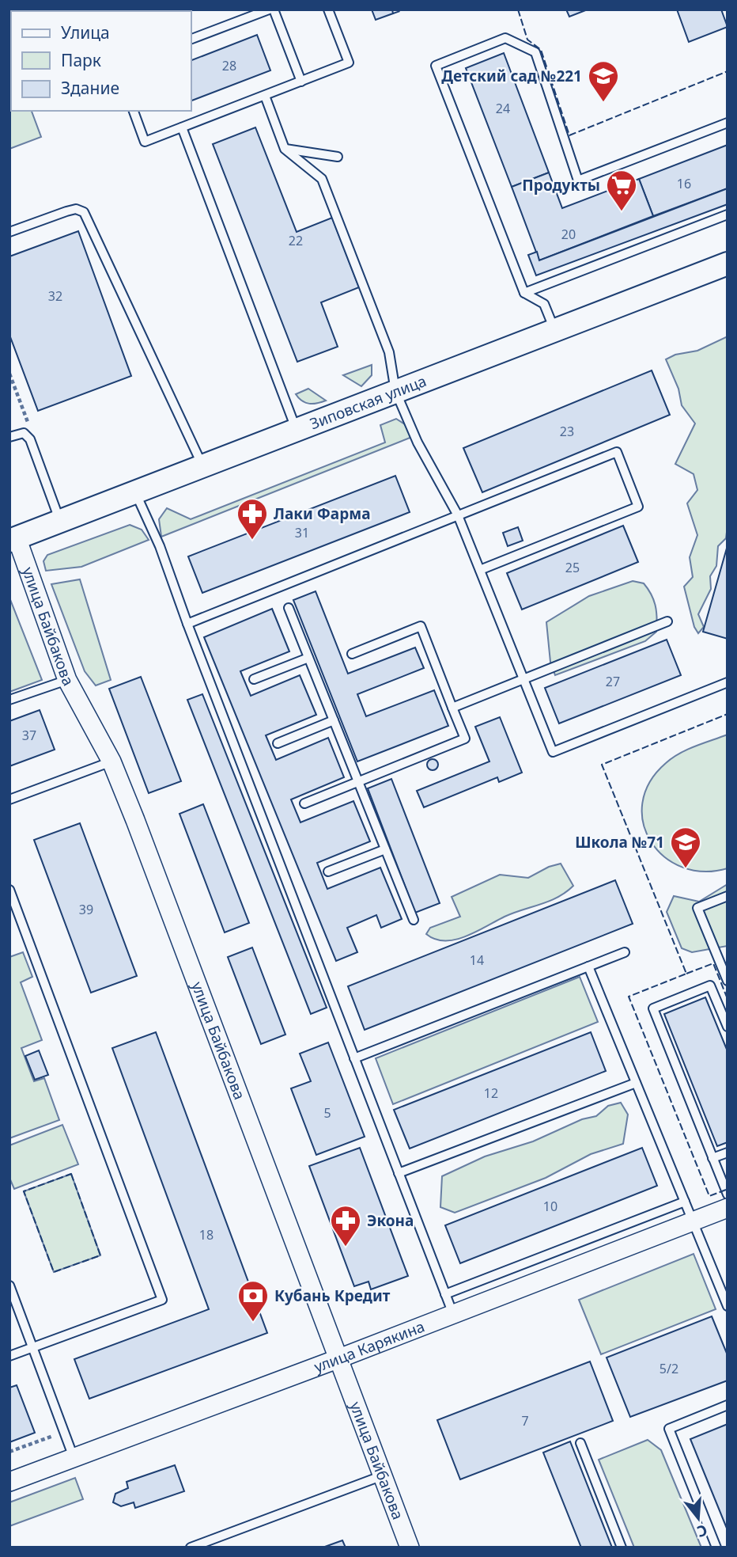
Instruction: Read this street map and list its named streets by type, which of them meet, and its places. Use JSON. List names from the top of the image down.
{
  "streets": {
    "street": ["Зиповская улица", "улица Байбакова", "улица Карякина"]
  },
  "crossings": [
    ["Зиповская улица", "улица Байбакова"],
    ["улица Байбакова", "улица Карякина"]
  ],
  "places": {
    "school or university": ["Детский сад №221", "Школа №71"],
    "supermarket": ["Продукты"],
    "pharmacy": ["Лаки Фарма", "Экона"],
    "bank": ["Кубань Кредит"]
  },
  "house_numbers": [
    "28",
    "24",
    "16",
    "20",
    "22",
    "32",
    "23",
    "31",
    "25",
    "27",
    "37",
    "39",
    "14",
    "12",
    "5",
    "10",
    "18",
    "5/2",
    "7"
  ],
  "legend": ["Улица", "Парк", "Здание"],
  "north": "bottom"
}
